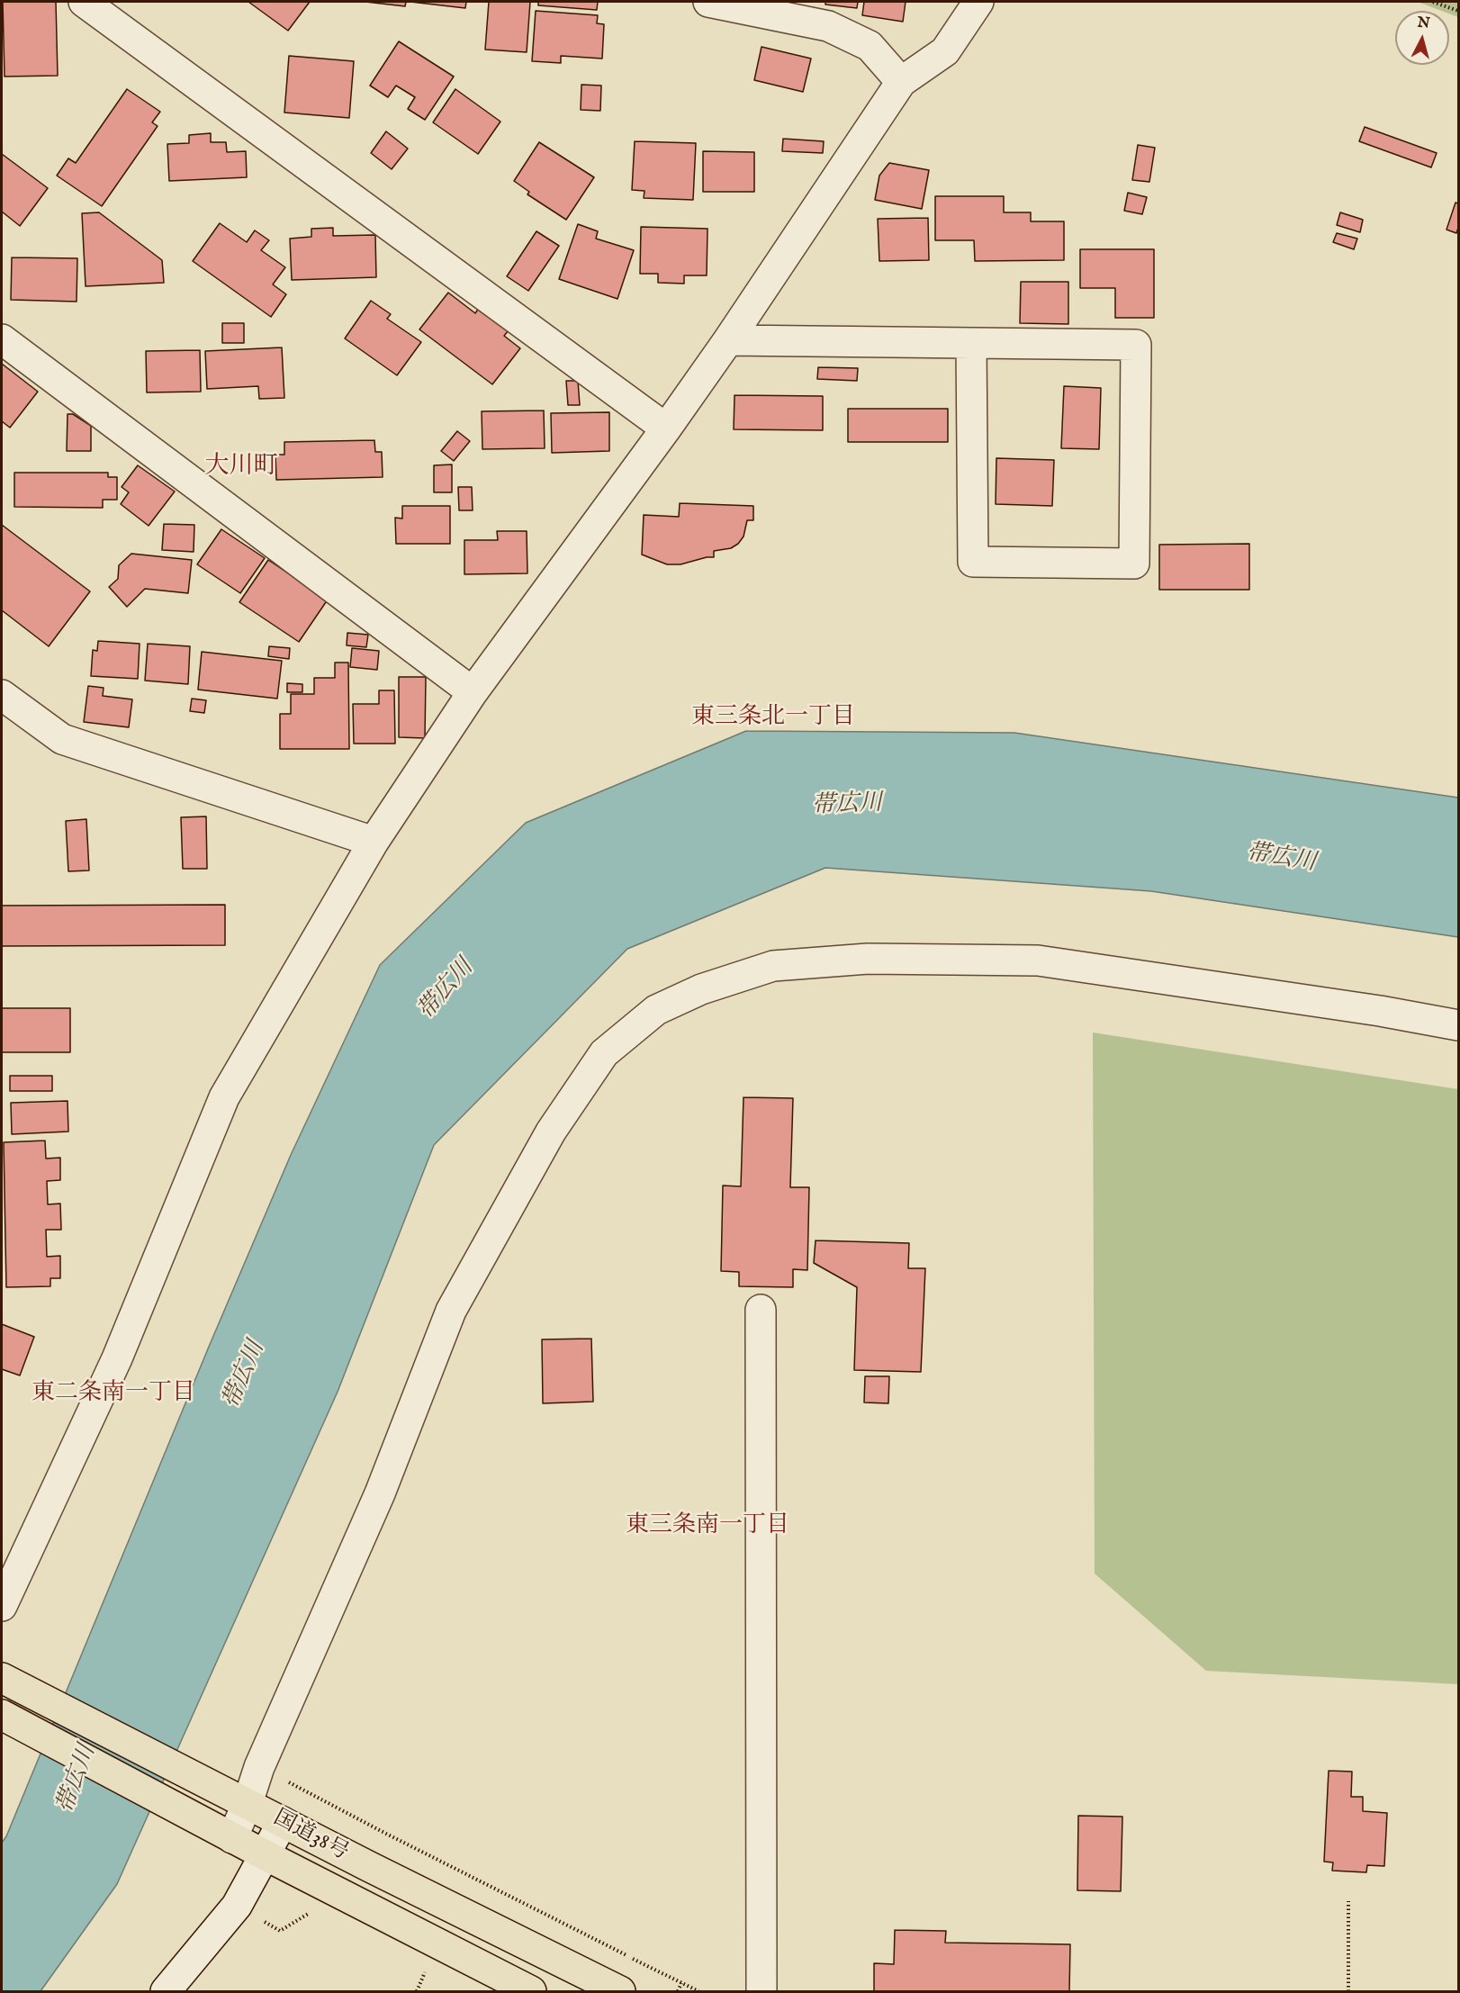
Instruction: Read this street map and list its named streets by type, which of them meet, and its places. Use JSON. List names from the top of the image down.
{
  "streets": {
    "highway": ["国道38号"]
  },
  "districts": [
    "大川町",
    "東三条北一丁目",
    "東二条南一丁目",
    "東三条南一丁目"
  ],
  "water": ["帯広川"],
  "north": "top"
}
